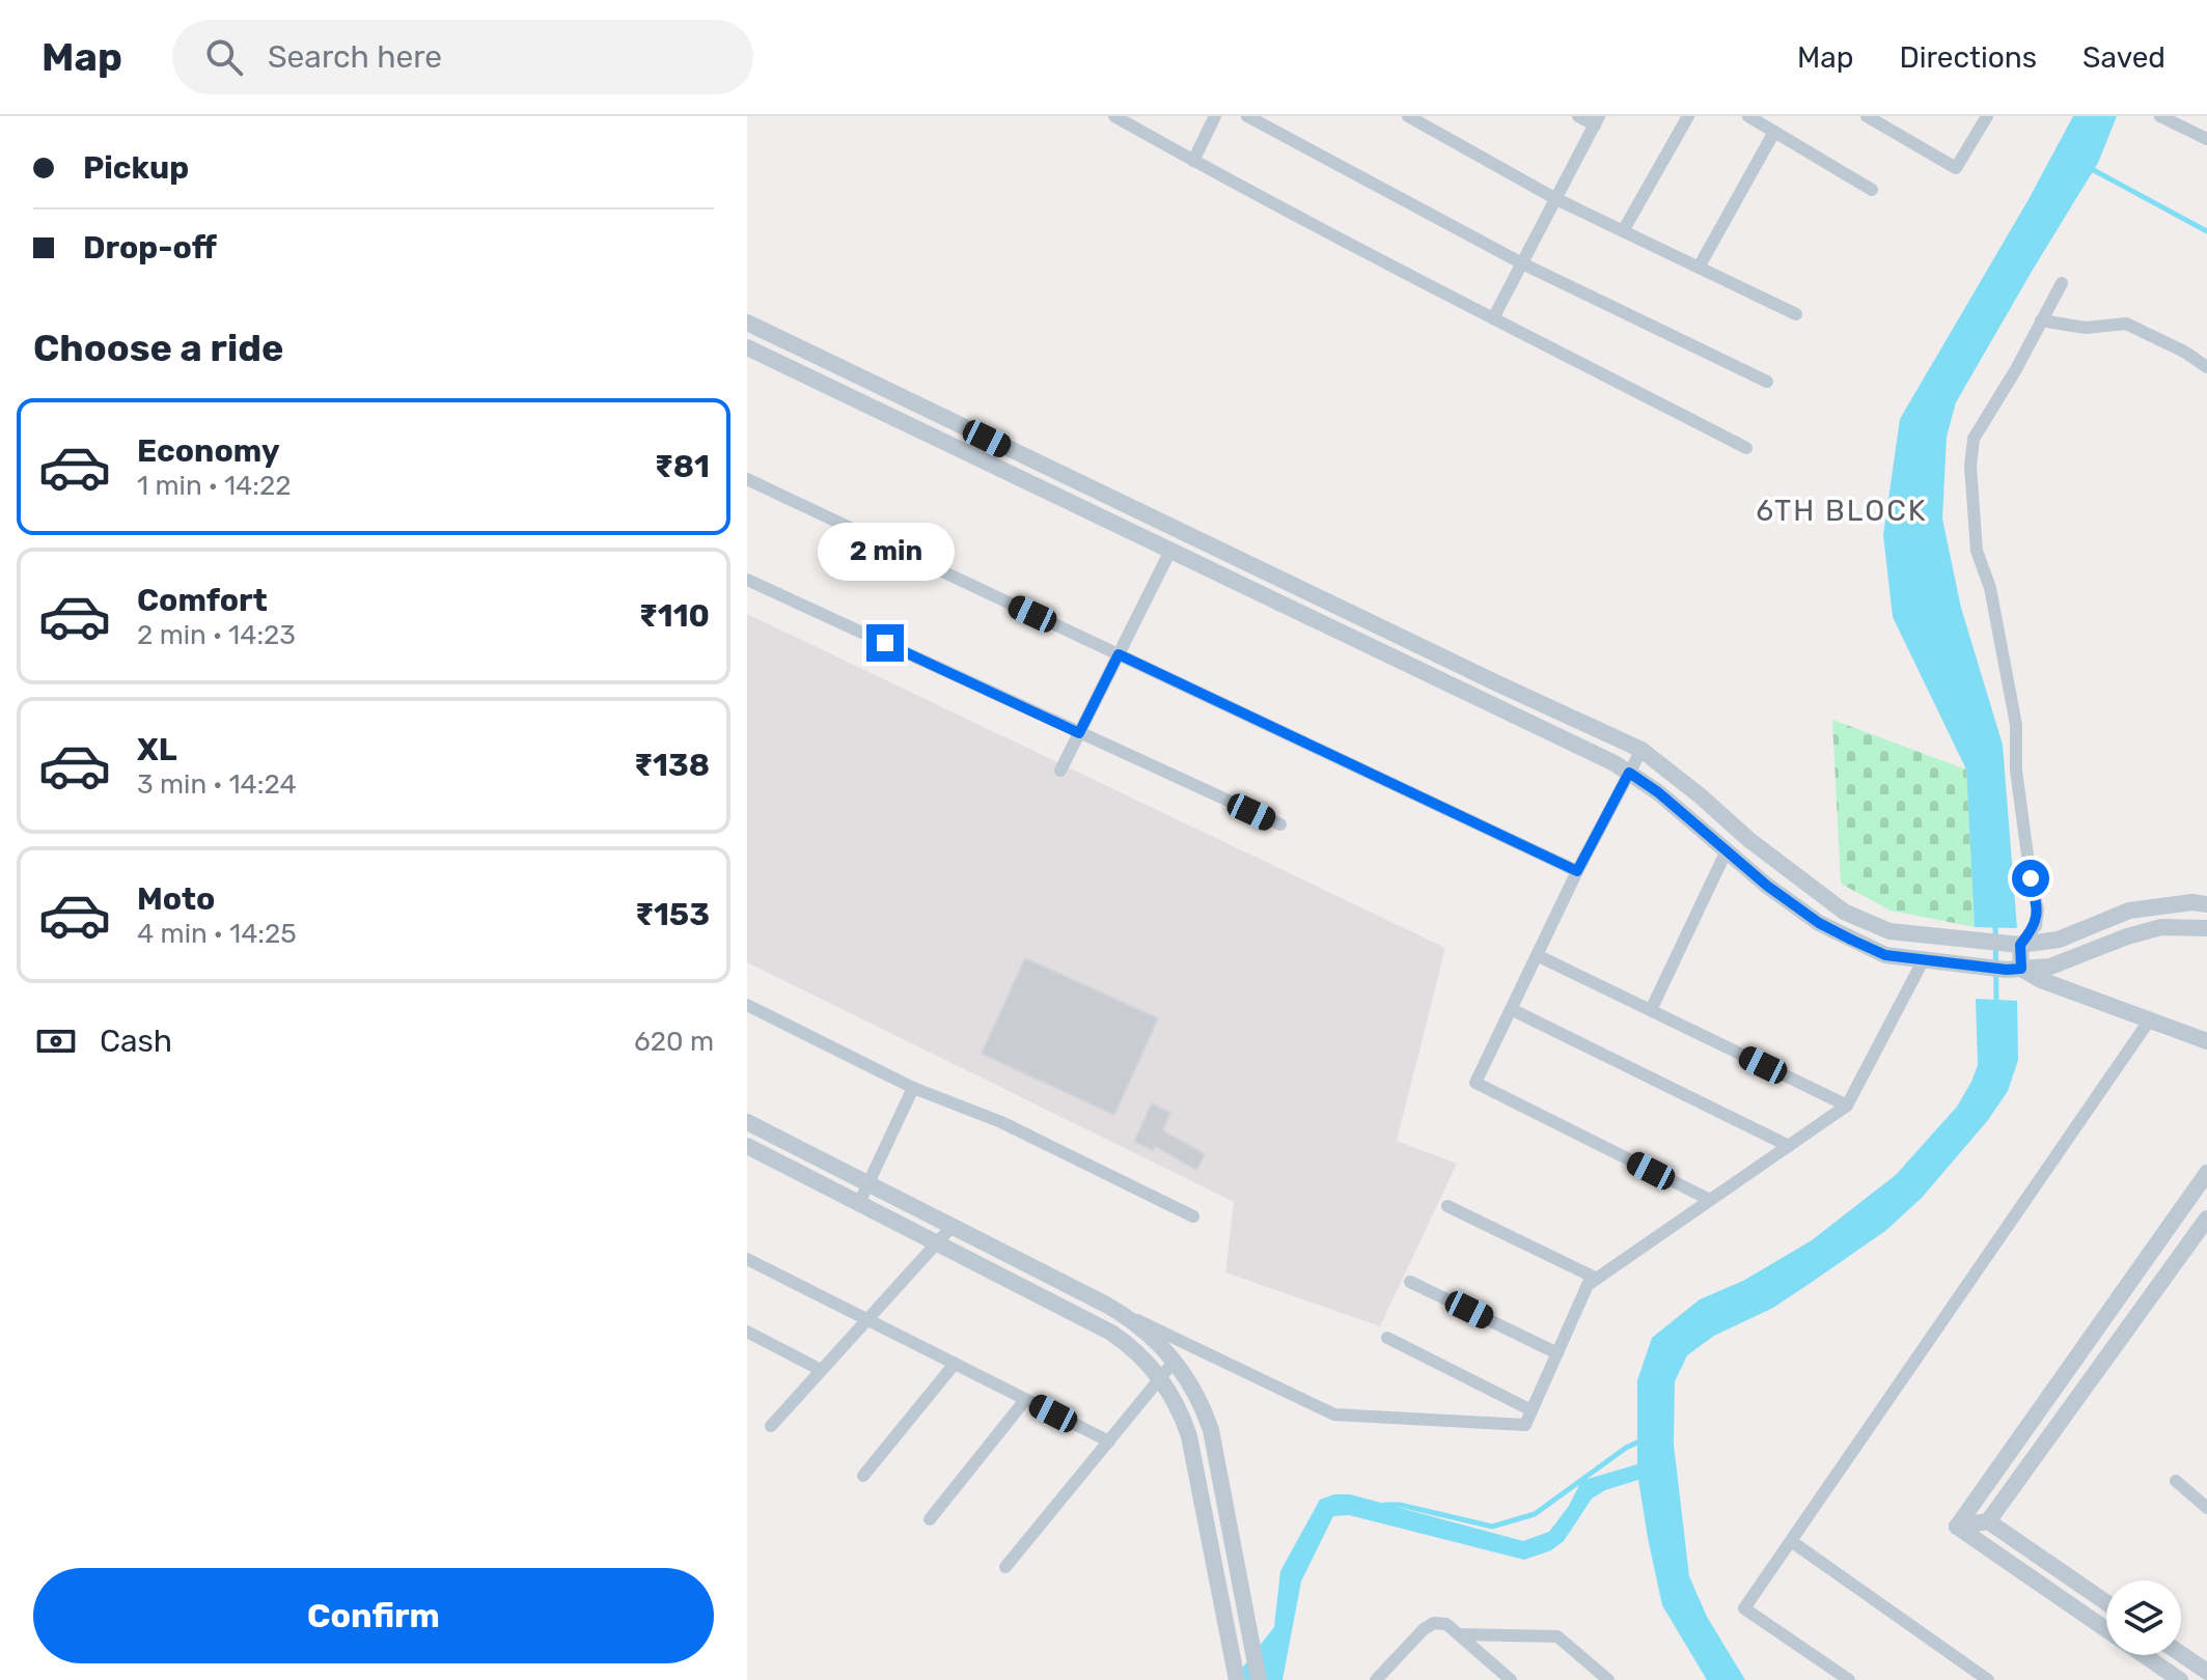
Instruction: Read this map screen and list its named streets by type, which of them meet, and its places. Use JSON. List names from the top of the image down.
{
  "districts": ["6TH BLOCK"],
  "page": {
    "header": "Map",
    "search": "Search here",
    "nav": ["Map", "Directions", "Saved"],
    "banner": ["Pickup", "Drop-off"],
    "heading": "Choose a ride",
    "list": [
      {
        "name": "Economy",
        "note": "1 min · 14:22",
        "value": "₹81"
      },
      {
        "name": "Comfort",
        "note": "2 min · 14:23",
        "value": "₹110"
      },
      {
        "name": "XL",
        "note": "3 min · 14:24",
        "value": "₹138"
      },
      {
        "name": "Moto",
        "note": "4 min · 14:25",
        "value": "₹153"
      }
    ],
    "bubble": "2 min",
    "pay": ["Cash", "620 m"],
    "buttons": "Confirm"
  }
}
